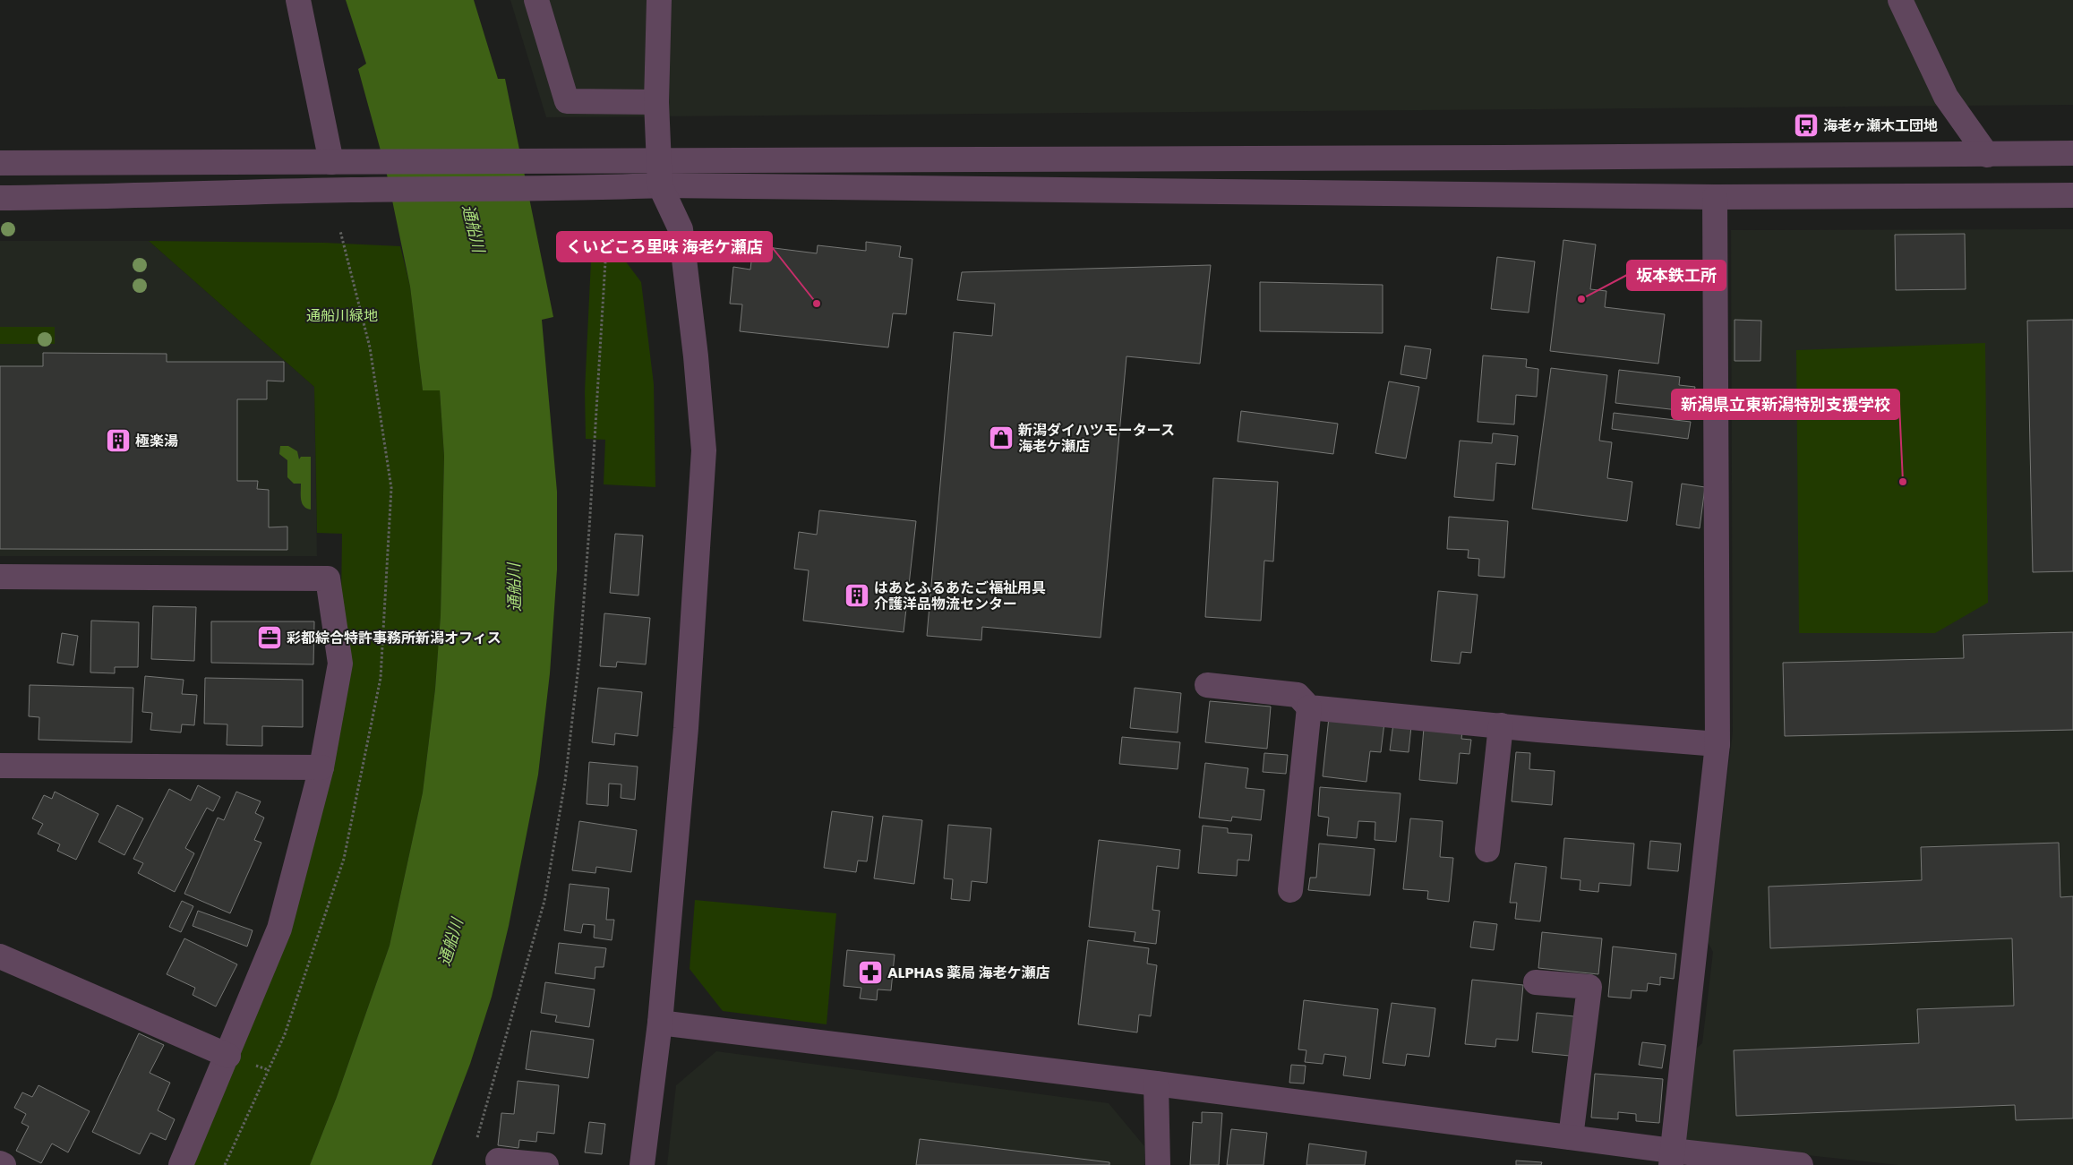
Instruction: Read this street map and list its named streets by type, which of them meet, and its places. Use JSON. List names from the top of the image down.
{
  "water": ["通船川"],
  "parks": ["通船川緑地"],
  "places": {
    "bus stop": ["海老ヶ瀬木工団地"],
    "other": ["坂本鉄工所", "くいどころ里味 海老ケ瀬店", "新潟県立東新潟特別支援学校"],
    "shop": ["新潟ダイハツモータース 海老ケ瀬店"],
    "building": ["極楽湯", "はあとふるあたご福祉用具 介護洋品物流センター"],
    "office": ["彩都綜合特許事務所新潟オフィス"],
    "pharmacy": ["ALPHAS 薬局 海老ケ瀬店"]
  }
}
